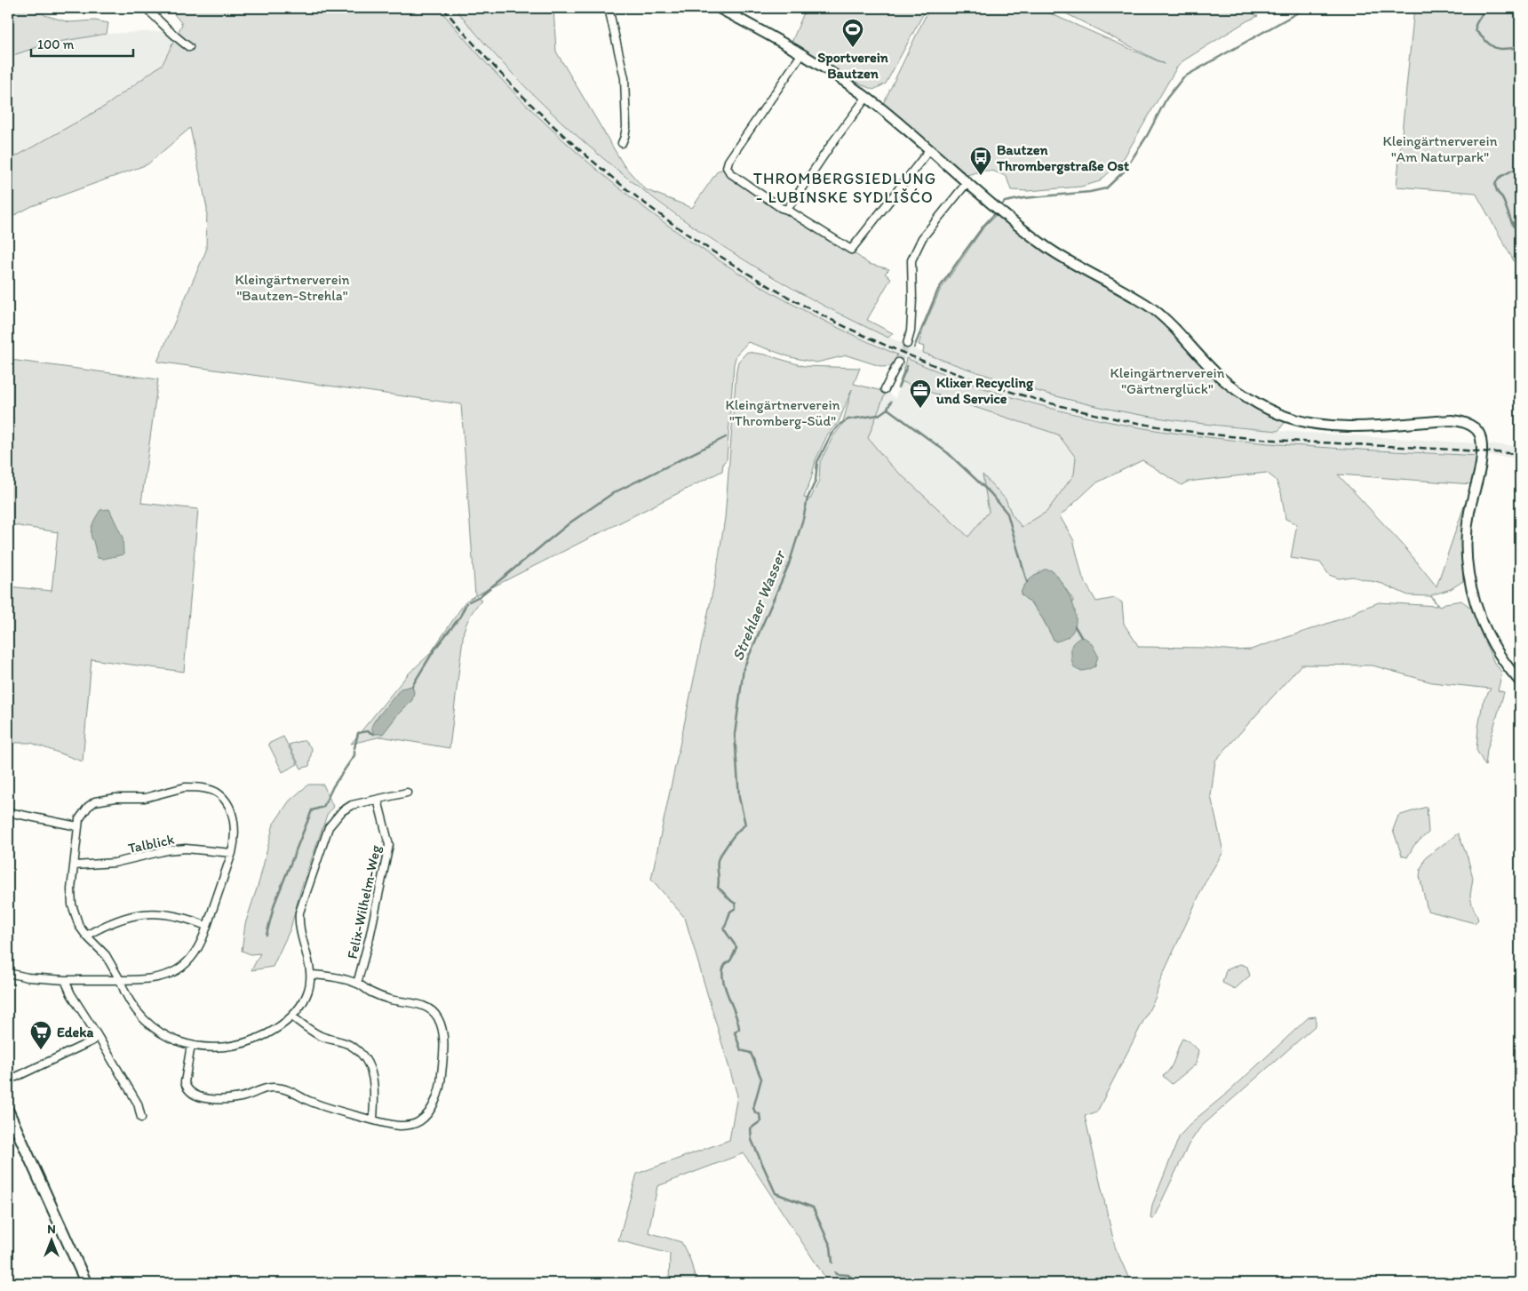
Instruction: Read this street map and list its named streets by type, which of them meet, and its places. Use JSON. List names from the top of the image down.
{
  "streets": {
    "street": ["Talblick", "Felix-Wilhelm-Weg"]
  },
  "districts": ["THROMBERGSIEDLUNG - LUBINSKE SYDLIŠĆO"],
  "water": ["Strehlaer Wasser"],
  "parks": [
    "Kleingärtnerverein \"Am Naturpark\"",
    "Kleingärtnerverein \"Bautzen-Strehla\"",
    "Kleingärtnerverein \"Gärtnerglück\"",
    "Kleingärtnerverein \"Thromberg-Süd\""
  ],
  "places": {
    "sports": ["Sportverein Bautzen"],
    "bus stop": ["Bautzen Thrombergstraße Ost"],
    "office": ["Klixer Recycling und Service"],
    "supermarket": ["Edeka"]
  },
  "scale_bar": "100 m",
  "north": "top"
}
